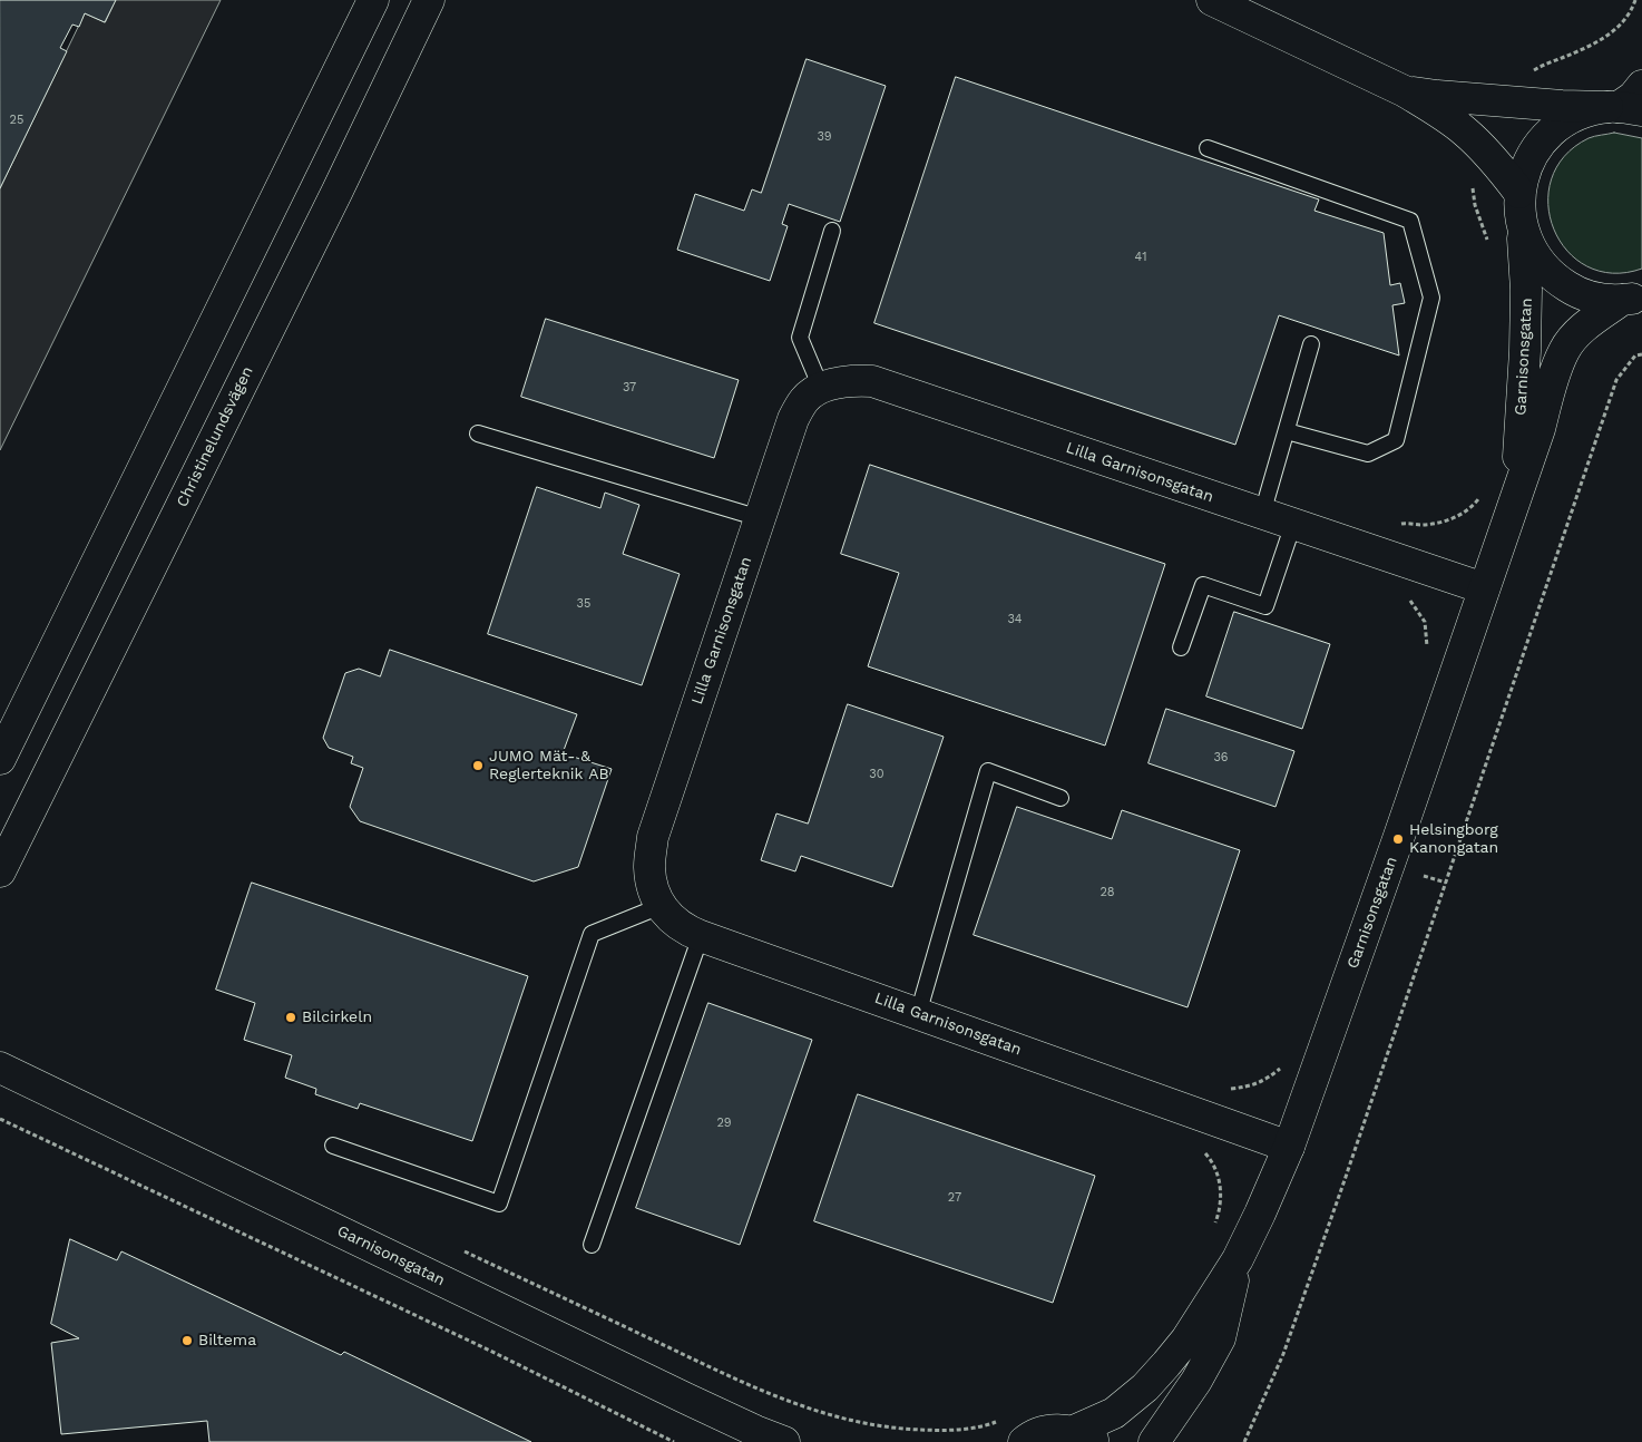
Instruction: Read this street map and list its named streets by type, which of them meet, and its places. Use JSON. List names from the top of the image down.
{
  "streets": {
    "street": ["Garnisonsgatan", "Christinelundsvägen", "Lilla Garnisonsgatan"]
  },
  "crossings": [
    ["Garnisonsgatan", "Lilla Garnisonsgatan"]
  ],
  "places": [
    "JUMO Mät- & Reglerteknik AB",
    "Helsingborg Kanongatan",
    "Bilcirkeln",
    "Biltema"
  ],
  "house_numbers": [
    "25",
    "39",
    "41",
    "37",
    "35",
    "34",
    "36",
    "30",
    "28",
    "29",
    "27"
  ]
}
